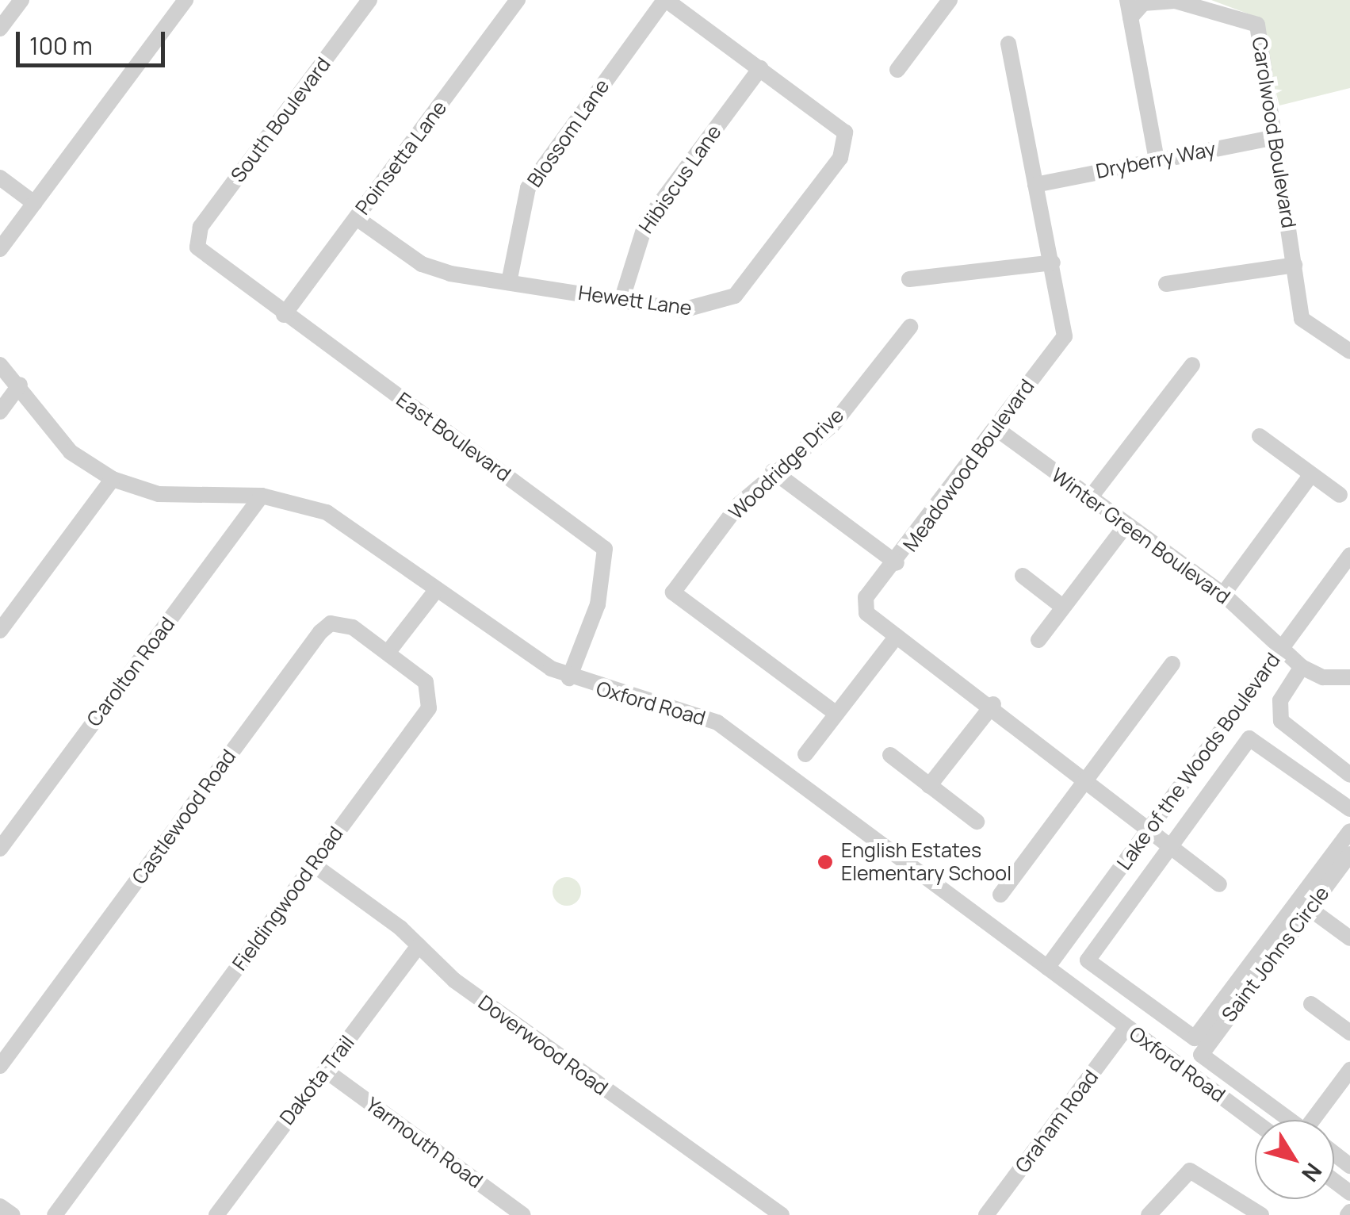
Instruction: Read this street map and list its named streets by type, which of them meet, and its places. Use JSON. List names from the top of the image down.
{
  "streets": {
    "street": [
      "South Boulevard",
      "Carolwood Boulevard",
      "Blossom Lane",
      "Poinsetta Lane",
      "Dryberry Way",
      "Hibiscus Lane",
      "Hewett Lane",
      "East Boulevard",
      "Woodridge Drive",
      "Meadowood Boulevard",
      "Winter Green Boulevard",
      "Carolton Road",
      "Oxford Road",
      "Lake of the Woods Boulevard",
      "Castlewood Road",
      "Fieldingwood Road",
      "Saint Johns Circle",
      "Doverwood Road",
      "Dakota Trail",
      "Graham Road",
      "Yarmouth Road"
    ]
  },
  "crossings": [
    ["South Boulevard", "East Boulevard"],
    ["Carolwood Boulevard", "Dryberry Way"],
    ["Blossom Lane", "Hewett Lane"],
    ["Poinsetta Lane", "Hewett Lane"],
    ["Poinsetta Lane", "East Boulevard"],
    ["Dryberry Way", "Meadowood Boulevard"],
    ["Hibiscus Lane", "Hewett Lane"],
    ["East Boulevard", "Oxford Road"],
    ["Meadowood Boulevard", "Winter Green Boulevard"],
    ["Meadowood Boulevard", "Lake of the Woods Boulevard"],
    ["Winter Green Boulevard", "Lake of the Woods Boulevard"],
    ["Carolton Road", "Oxford Road"],
    ["Oxford Road", "Lake of the Woods Boulevard"],
    ["Oxford Road", "Saint Johns Circle"],
    ["Oxford Road", "Graham Road"],
    ["Castlewood Road", "Fieldingwood Road"],
    ["Fieldingwood Road", "Doverwood Road"],
    ["Doverwood Road", "Dakota Trail"],
    ["Dakota Trail", "Yarmouth Road"]
  ],
  "places": ["English Estates Elementary School"],
  "scale_bar": "100 m",
  "north": "bottom right"
}
